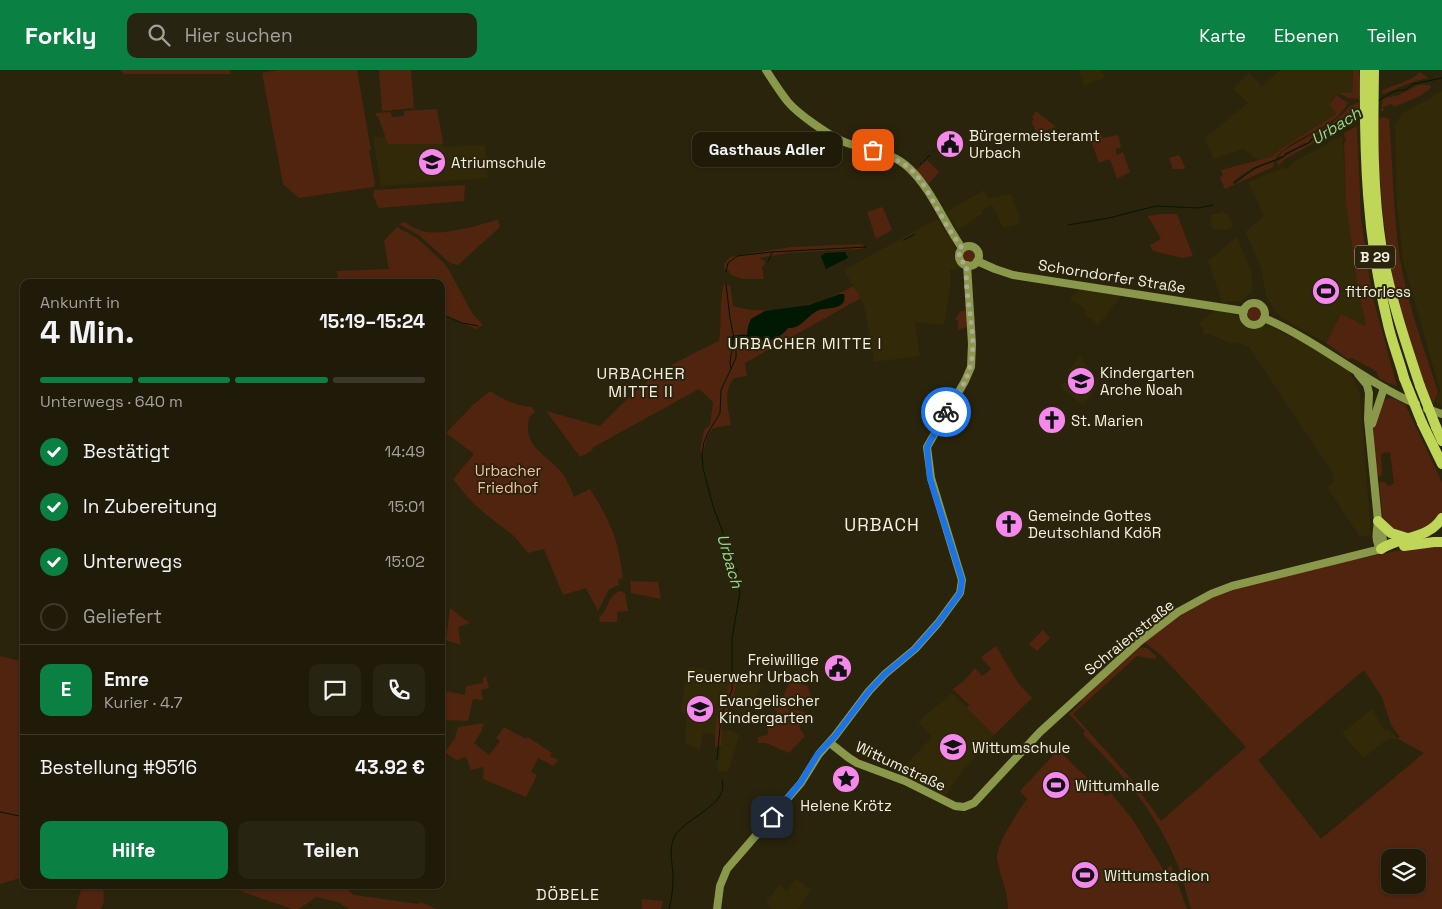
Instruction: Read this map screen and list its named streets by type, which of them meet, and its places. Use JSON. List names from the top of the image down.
{
  "streets": {
    "highway": ["B 29"],
    "street": ["Schorndorfer Straße", "Schraienstraße", "Wittumstraße"]
  },
  "crossings": [
    ["Schraienstraße", "Wittumstraße"]
  ],
  "districts": [
    "URBACHER MITTE I",
    "URBACHER MITTE II",
    "URBACH",
    "DÖBELE"
  ],
  "water": ["Urbach"],
  "parks": ["Urbacher Friedhof"],
  "places": {
    "public building": ["Bürgermeisteramt Urbach", "Freiwillige Feuerwehr Urbach"],
    "other": ["Gasthaus Adler"],
    "school or university": [
      "Atriumschule",
      "Kindergarten Arche Noah",
      "Evangelischer Kindergarten",
      "Wittumschule"
    ],
    "sports": ["fitforless", "Wittumhalle", "Wittumstadion"],
    "church": ["St. Marien", "Gemeinde Gottes Deutschland KdöR"],
    "place": ["Helene Krötz"]
  },
  "page": {
    "header": "Forkly",
    "search": "Hier suchen",
    "nav": ["Karte", "Ebenen", "Teilen"],
    "bubble": "Gasthaus Adler",
    "heading": ["4 Min.", "Ankunft in", "15:19–15:24"],
    "panel": [
      "Emre",
      "Kurier · 4.7",
      "Bestellung #9516",
      "43.92 €"
    ],
    "bar": "Unterwegs · 640 m",
    "list": [
      ["Bestätigt", "14:49"],
      ["In Zubereitung", "15:01"],
      ["Unterwegs", "15:02"],
      "Geliefert"
    ],
    "round": "E",
    "buttons": ["Hilfe", "Teilen"]
  }
}
